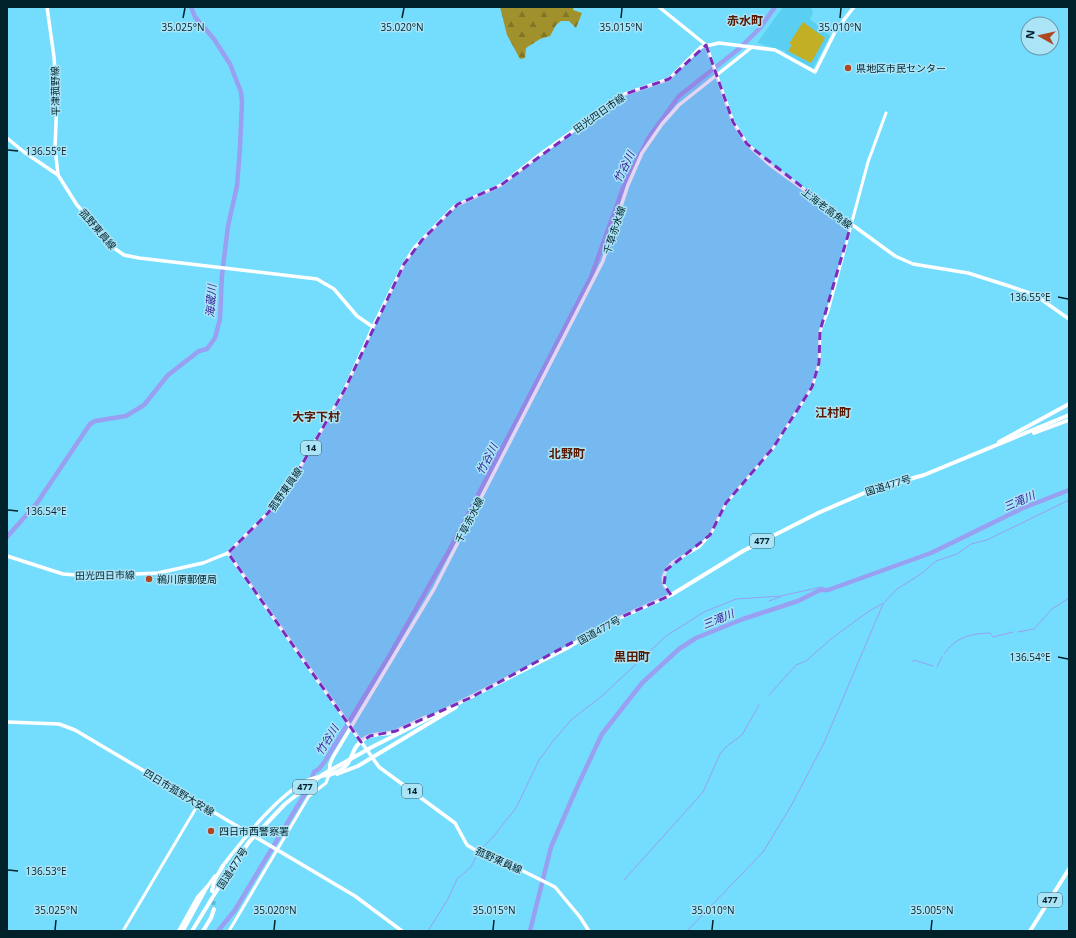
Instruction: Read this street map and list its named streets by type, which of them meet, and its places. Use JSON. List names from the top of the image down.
{
  "streets": {
    "highway": ["国道477号", "477"],
    "main road": [
      "平津菰野線",
      "田光四日市線",
      "上海老高角線",
      "菰野東員線",
      "千草赤水線",
      "14",
      "四日市菰野大安線"
    ]
  },
  "crossings": [
    ["平津菰野線", "菰野東員線"],
    ["田光四日市線", "上海老高角線"],
    ["田光四日市線", "菰野東員線"],
    ["上海老高角線", "千草赤水線"],
    ["菰野東員線", "千草赤水線"],
    ["国道477号", "477"]
  ],
  "districts": [
    "赤水町",
    "江村町",
    "大字下村",
    "北野町",
    "黒田町"
  ],
  "water": ["竹谷川", "海蔵川", "三滝川"],
  "places": ["県地区市民センター", "鵜川原郵便局", "四日市西警察署"],
  "north": "left",
  "coordinates": [
    "35.025°N",
    "35.020°N",
    "35.015°N",
    "35.010°N",
    "136.55°E",
    "136.54°E",
    "136.53°E",
    "35.005°N"
  ]
}
